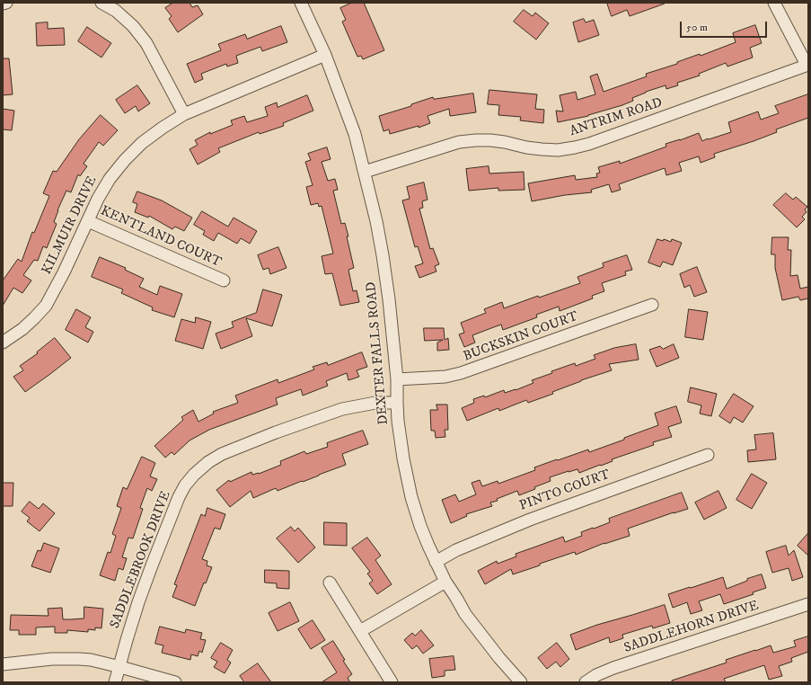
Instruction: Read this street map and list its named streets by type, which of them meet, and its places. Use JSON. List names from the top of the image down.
{
  "streets": {
    "street": [
      "ANTRIM ROAD",
      "KILMUIR DRIVE",
      "KENTLAND COURT",
      "BUCKSKIN COURT",
      "DEXTER FALLS ROAD",
      "PINTO COURT",
      "SADDLEBROOK DRIVE",
      "SADDLEHORN DRIVE"
    ]
  },
  "crossings": [
    ["ANTRIM ROAD", "DEXTER FALLS ROAD"],
    ["KILMUIR DRIVE", "KENTLAND COURT"],
    ["KILMUIR DRIVE", "DEXTER FALLS ROAD"],
    ["BUCKSKIN COURT", "DEXTER FALLS ROAD"],
    ["DEXTER FALLS ROAD", "PINTO COURT"],
    ["DEXTER FALLS ROAD", "SADDLEBROOK DRIVE"]
  ],
  "scale_bar": "50 m"
}
